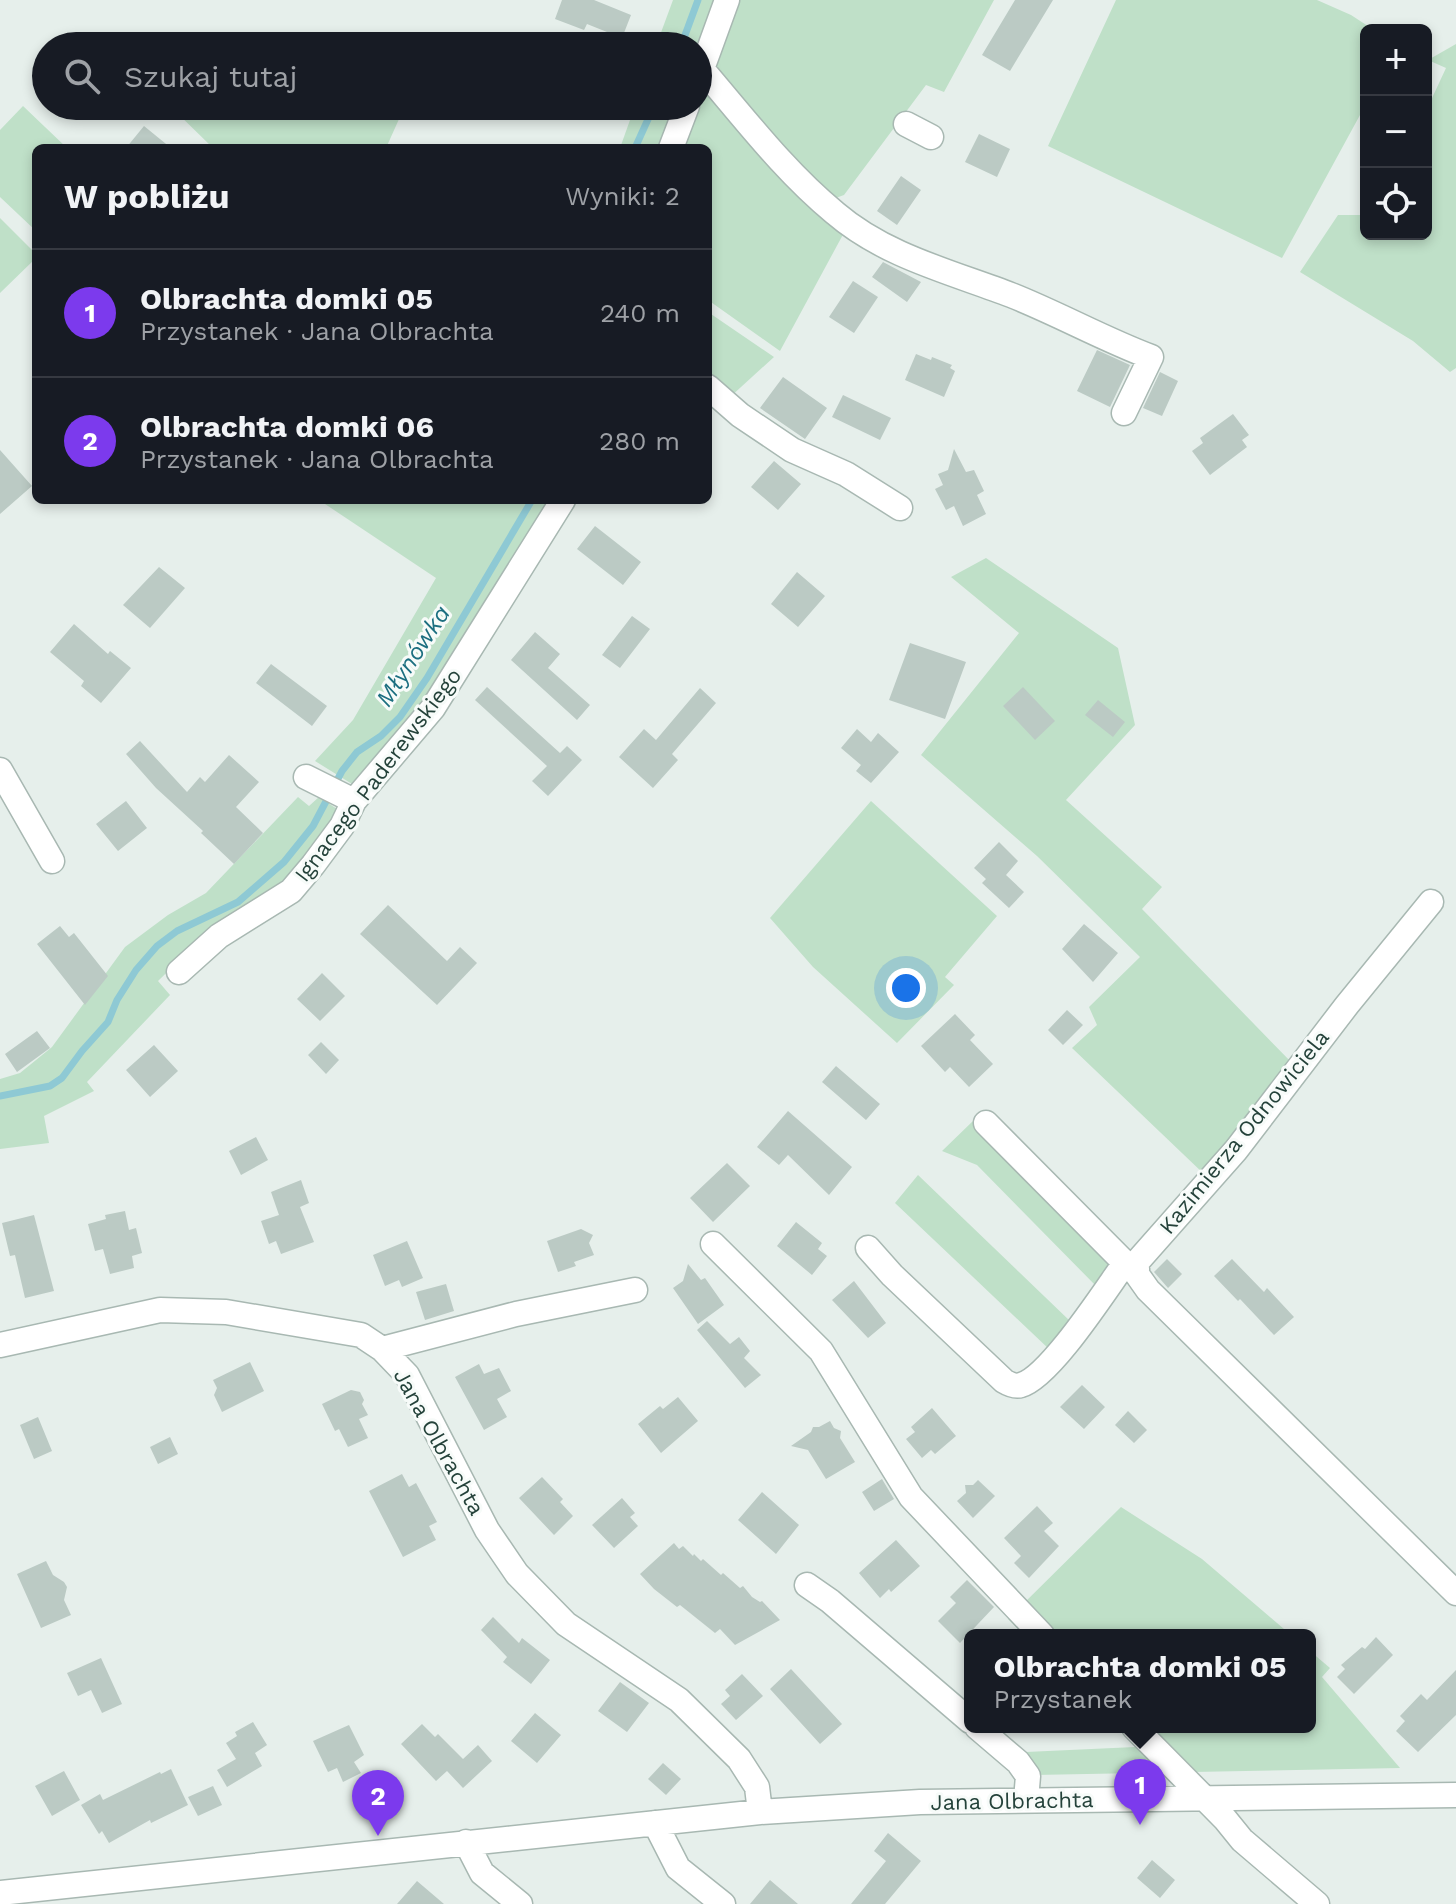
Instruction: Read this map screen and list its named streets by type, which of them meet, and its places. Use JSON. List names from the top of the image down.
{
  "streets": {
    "street": ["Ignacego Paderewskiego", "Kazimierza Odnowiciela", "Jana Olbrachta"]
  },
  "water": ["Młynówka"],
  "page": {
    "map_buttons": ["+", "−"],
    "search": "Szukaj tutaj",
    "heading": ["W pobliżu", "Wyniki: 2"],
    "list": [
      {
        "mark": "1",
        "name": "Olbrachta domki 05",
        "note": "Przystanek · Jana Olbrachta",
        "value": "240 m"
      },
      {
        "mark": "2",
        "name": "Olbrachta domki 06",
        "note": "Przystanek · Jana Olbrachta",
        "value": "280 m"
      }
    ],
    "popup": ["Olbrachta domki 05", "Przystanek"],
    "pins": ["1", "2"]
  }
}
